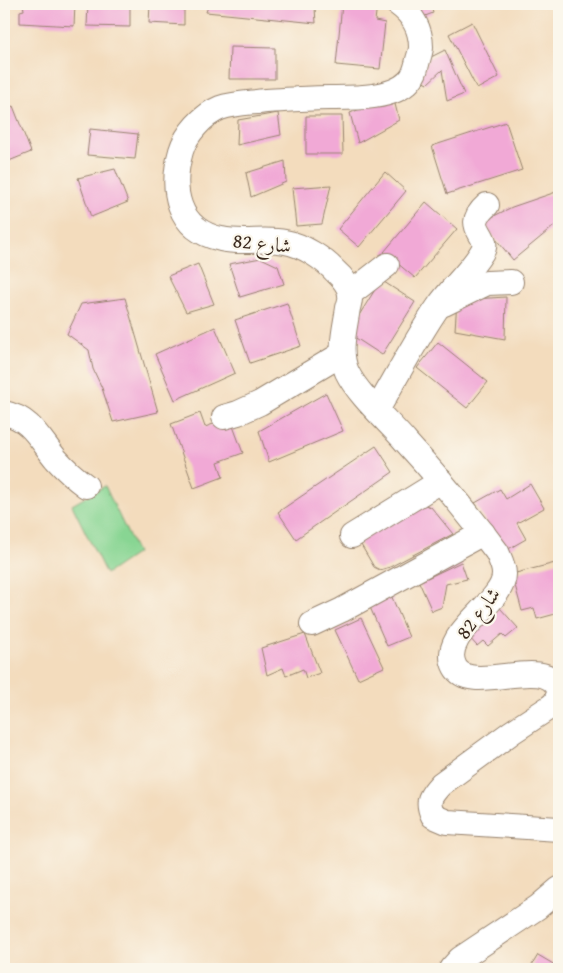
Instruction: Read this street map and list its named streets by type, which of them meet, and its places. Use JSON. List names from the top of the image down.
{
  "streets": {
    "street": ["شارع 82"]
  }
}
